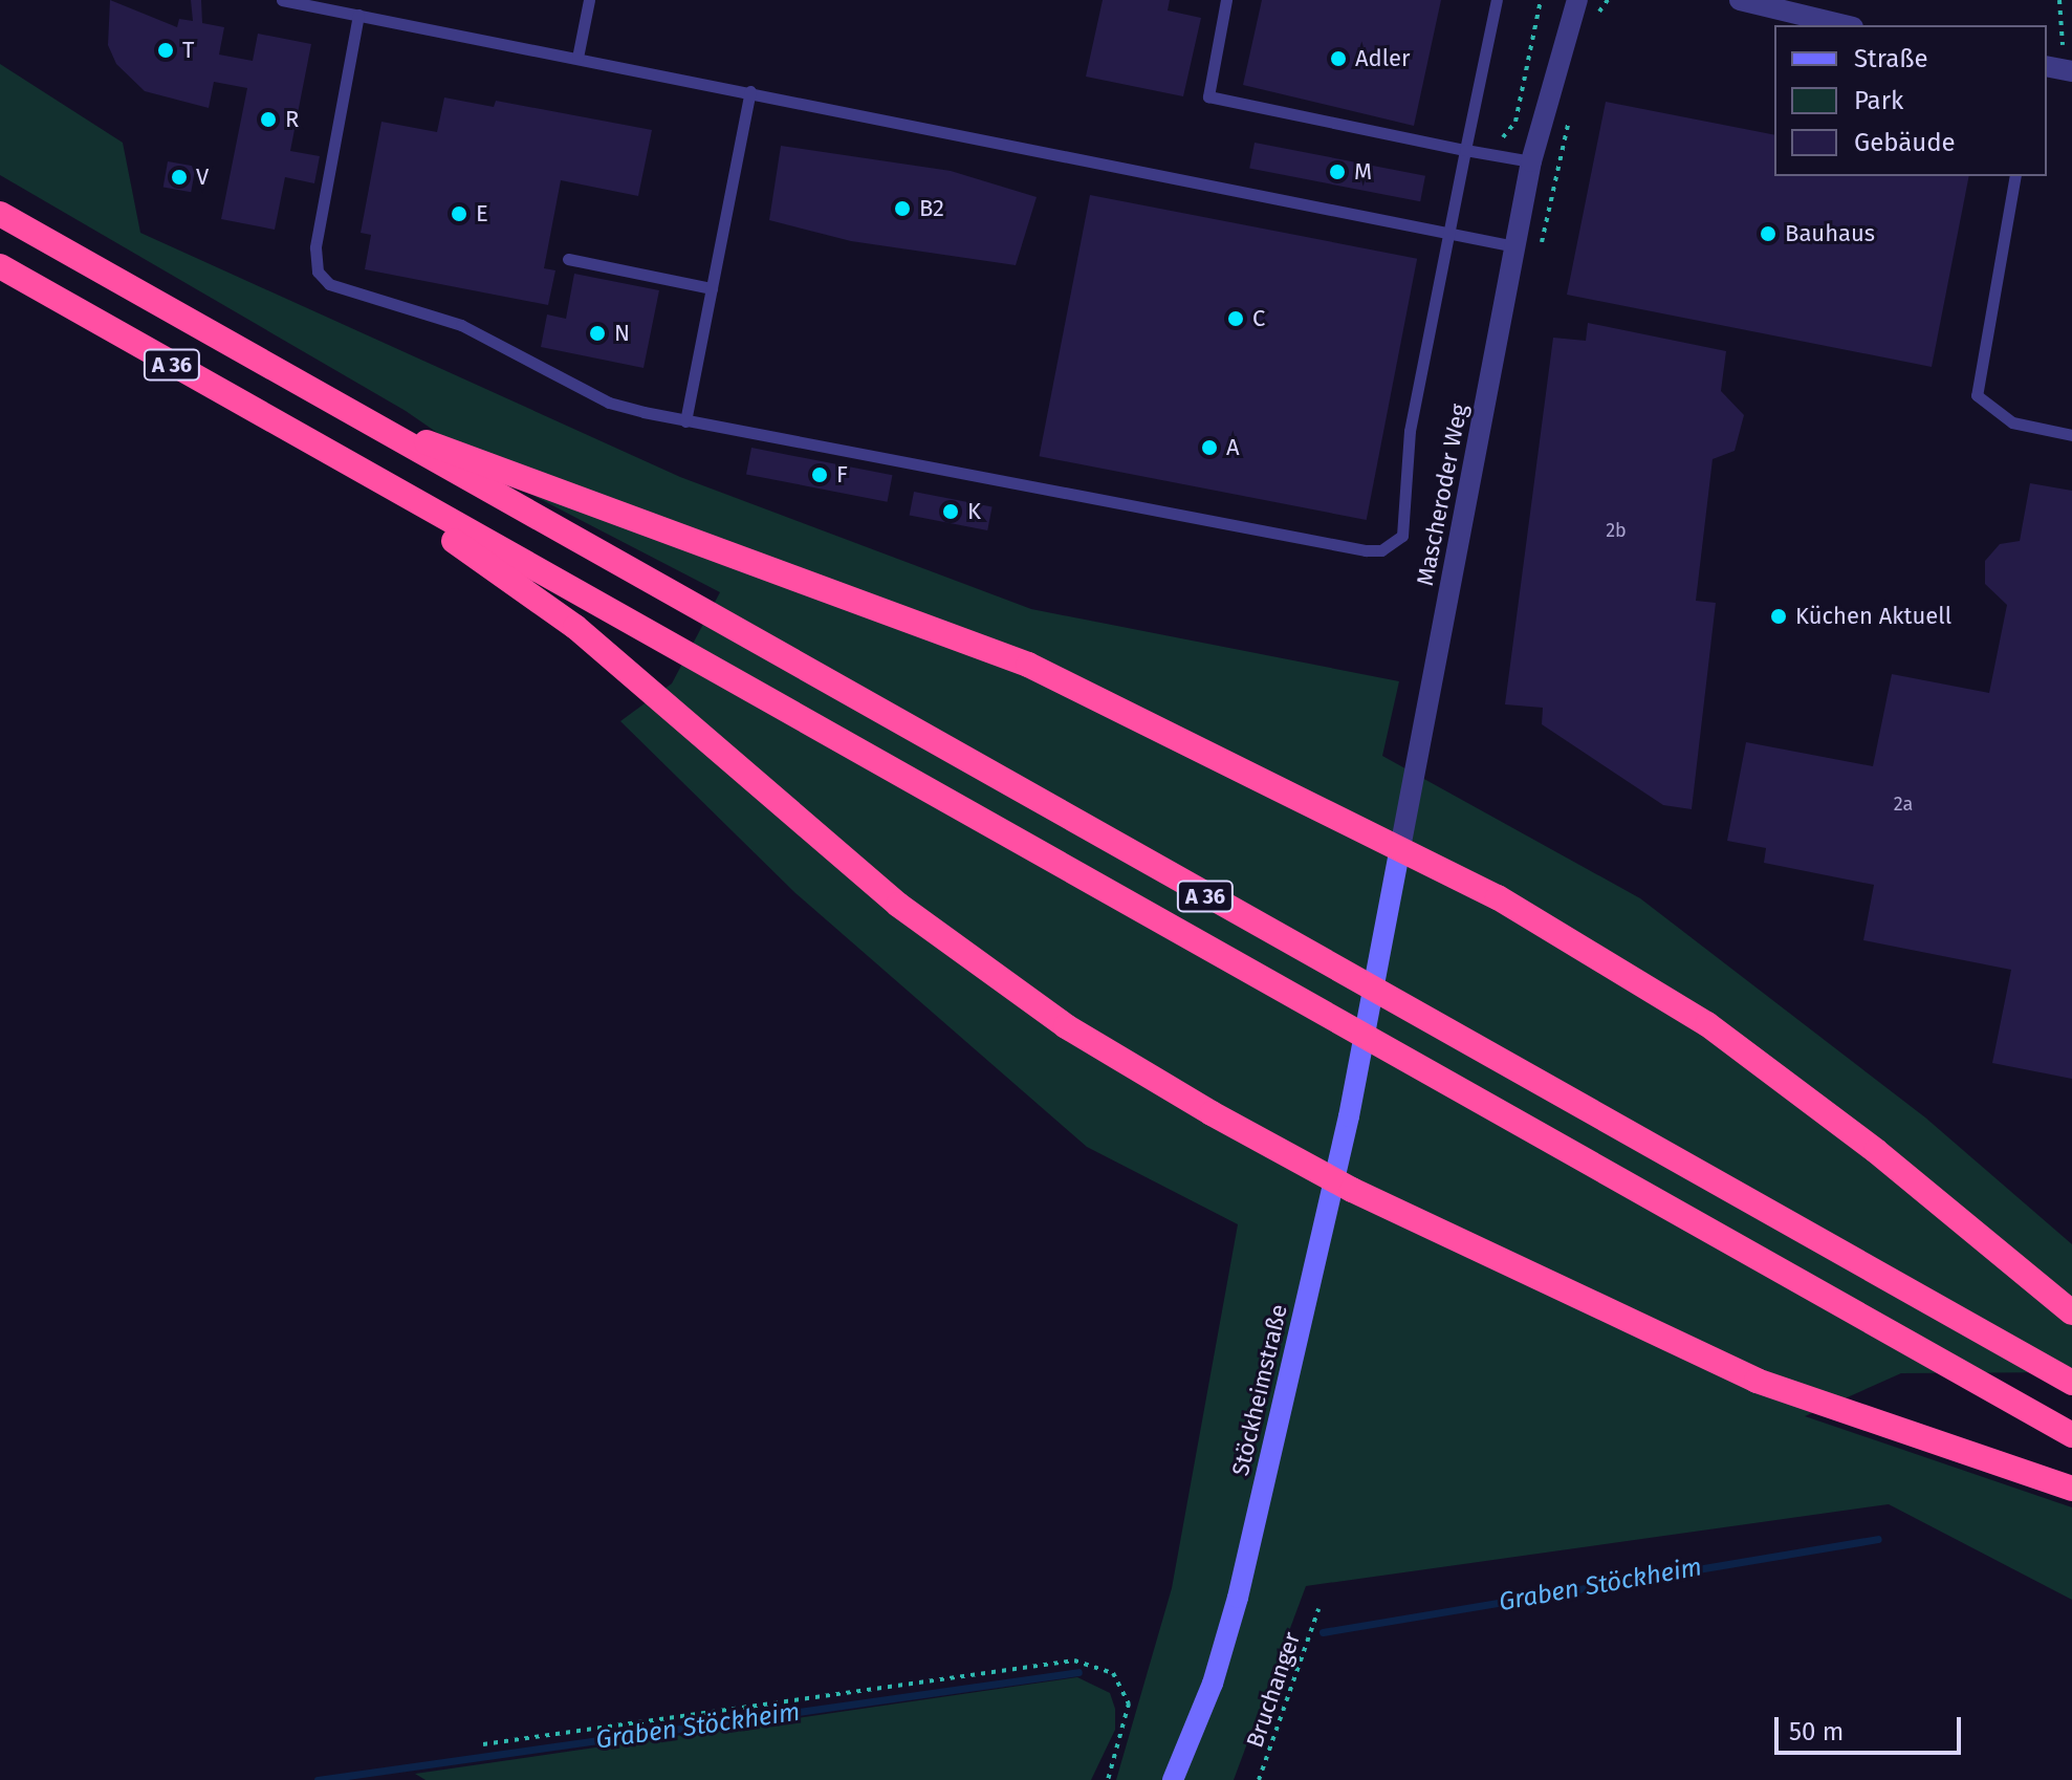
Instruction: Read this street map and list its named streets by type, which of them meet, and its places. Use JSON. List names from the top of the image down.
{
  "streets": {
    "highway": ["A 36"],
    "main road": ["Mascheroder Weg", "Stöckheimstraße"],
    "path": ["Bruchanger"]
  },
  "crossings": [
    ["Mascheroder Weg", "Stöckheimstraße"]
  ],
  "water": ["Graben Stöckheim"],
  "places": [
    "T",
    "Adler",
    "R",
    "M",
    "V",
    "B2",
    "E",
    "Bauhaus",
    "C",
    "N",
    "A",
    "F",
    "K",
    "Küchen Aktuell"
  ],
  "house_numbers": ["2b", "2a"],
  "legend": ["Straße", "Park", "Gebäude"],
  "scale_bar": "50 m"
}
